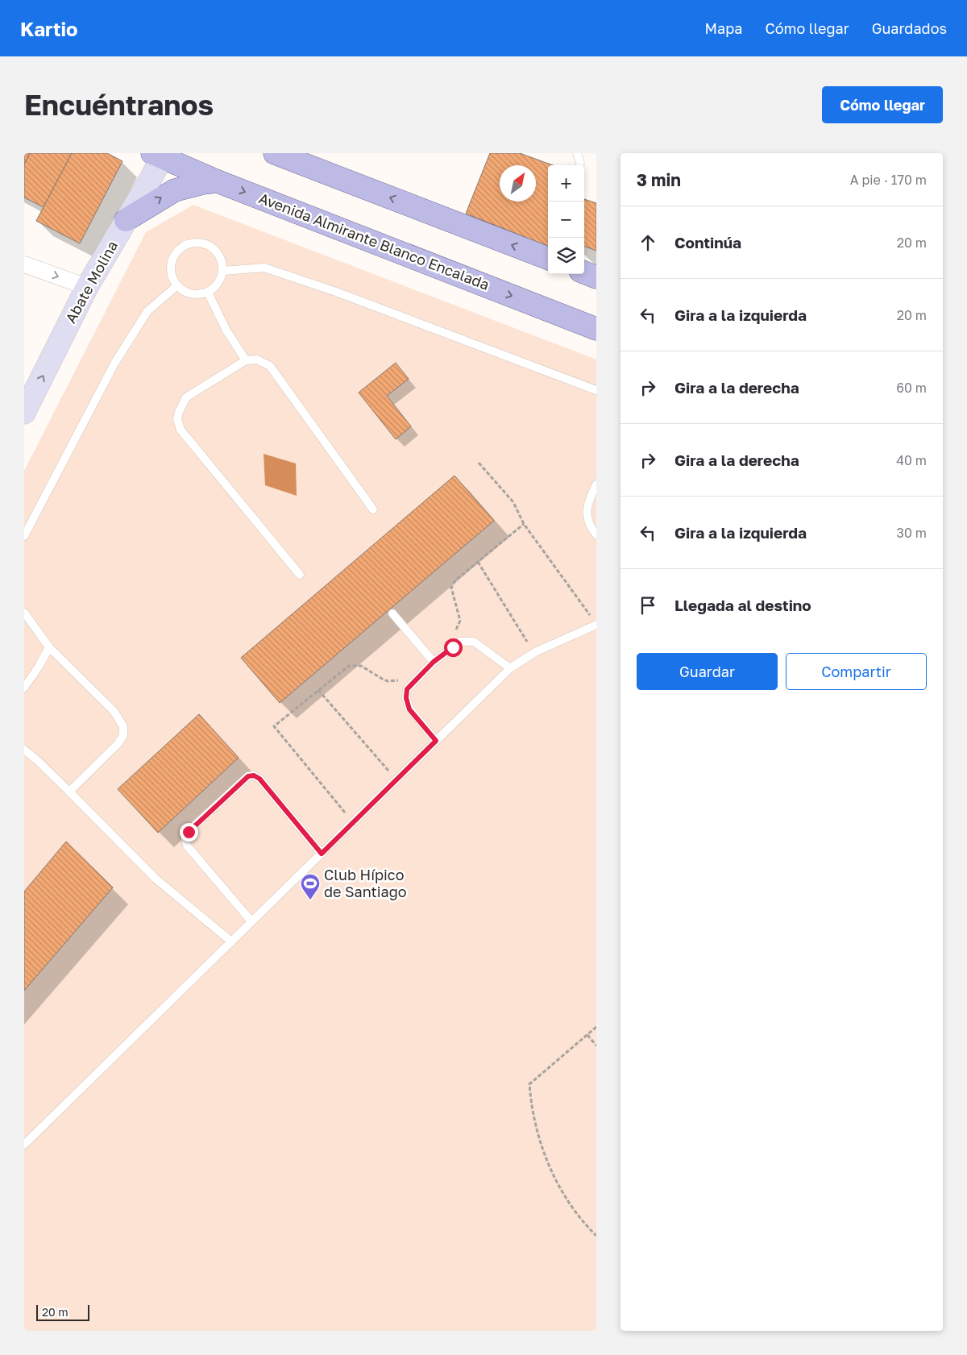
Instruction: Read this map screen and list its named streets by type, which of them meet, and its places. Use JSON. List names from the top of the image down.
{
  "streets": {
    "main road": ["Avenida Almirante Blanco Encalada", "Abate Molina"]
  },
  "crossings": [
    ["Avenida Almirante Blanco Encalada", "Abate Molina"]
  ],
  "one_way": ["Abate Molina"],
  "places": {
    "sports": ["Club Hípico de Santiago"]
  },
  "scale_bar": "20 m",
  "north": "top right",
  "page": {
    "header": "Kartio",
    "nav": ["Mapa", "Cómo llegar", "Guardados"],
    "buttons": [
      "Cómo llegar",
      ["Guardar", "Compartir"]
    ],
    "title": "Encuéntranos",
    "heading": ["3 min", "A pie · 170 m"],
    "map_buttons": ["+", "−"],
    "list": [
      ["Continúa", "20 m"],
      ["Gira a la izquierda", "20 m"],
      ["Gira a la derecha", "60 m"],
      ["Gira a la derecha", "40 m"],
      ["Gira a la izquierda", "30 m"],
      "Llegada al destino"
    ],
    "scale": "20 m"
  }
}
